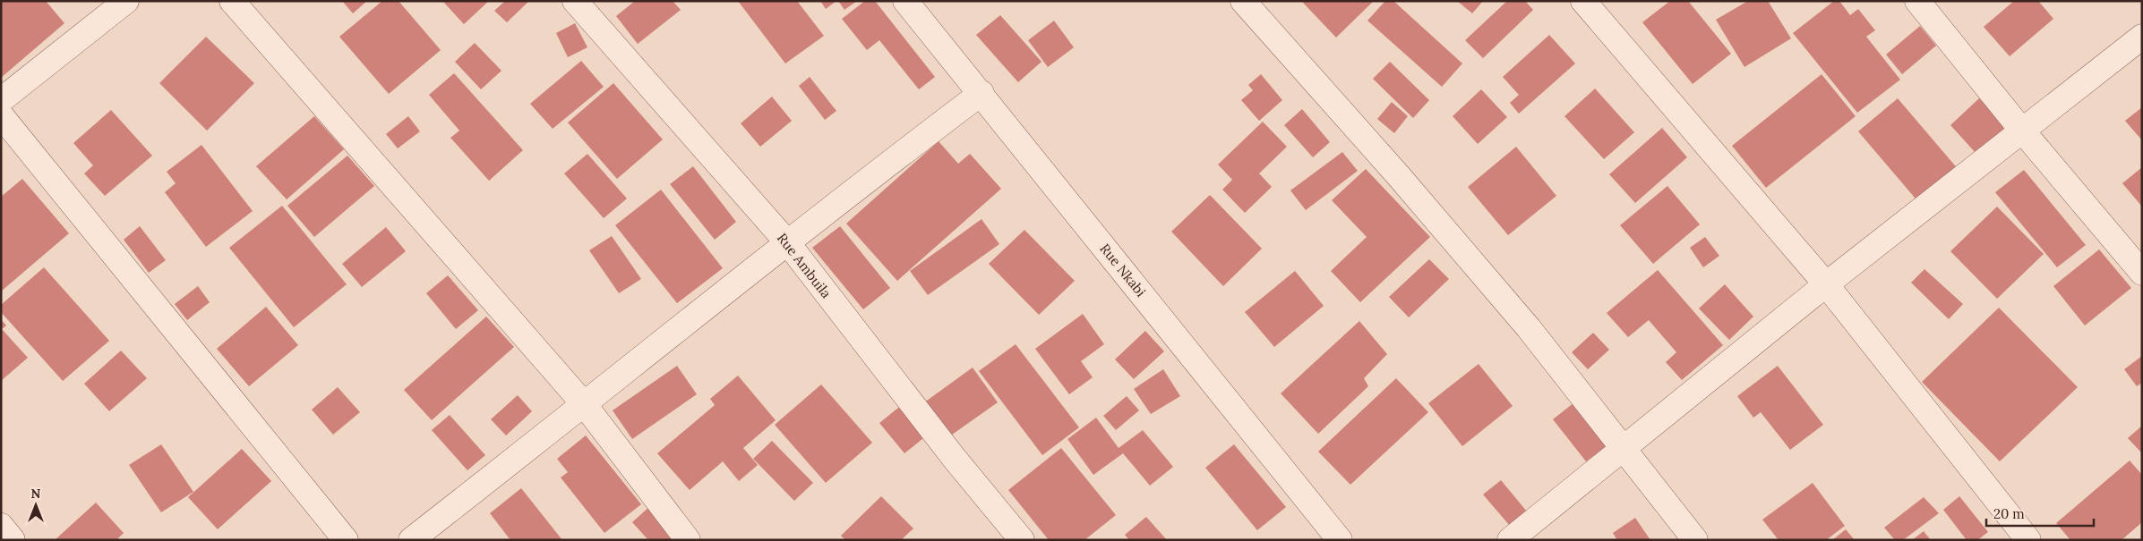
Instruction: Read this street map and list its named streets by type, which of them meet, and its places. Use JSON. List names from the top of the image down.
{
  "streets": {
    "street": ["Rue Ambuila", "Rue Nkabi"]
  },
  "scale_bar": "20 m",
  "north": "top"
}
